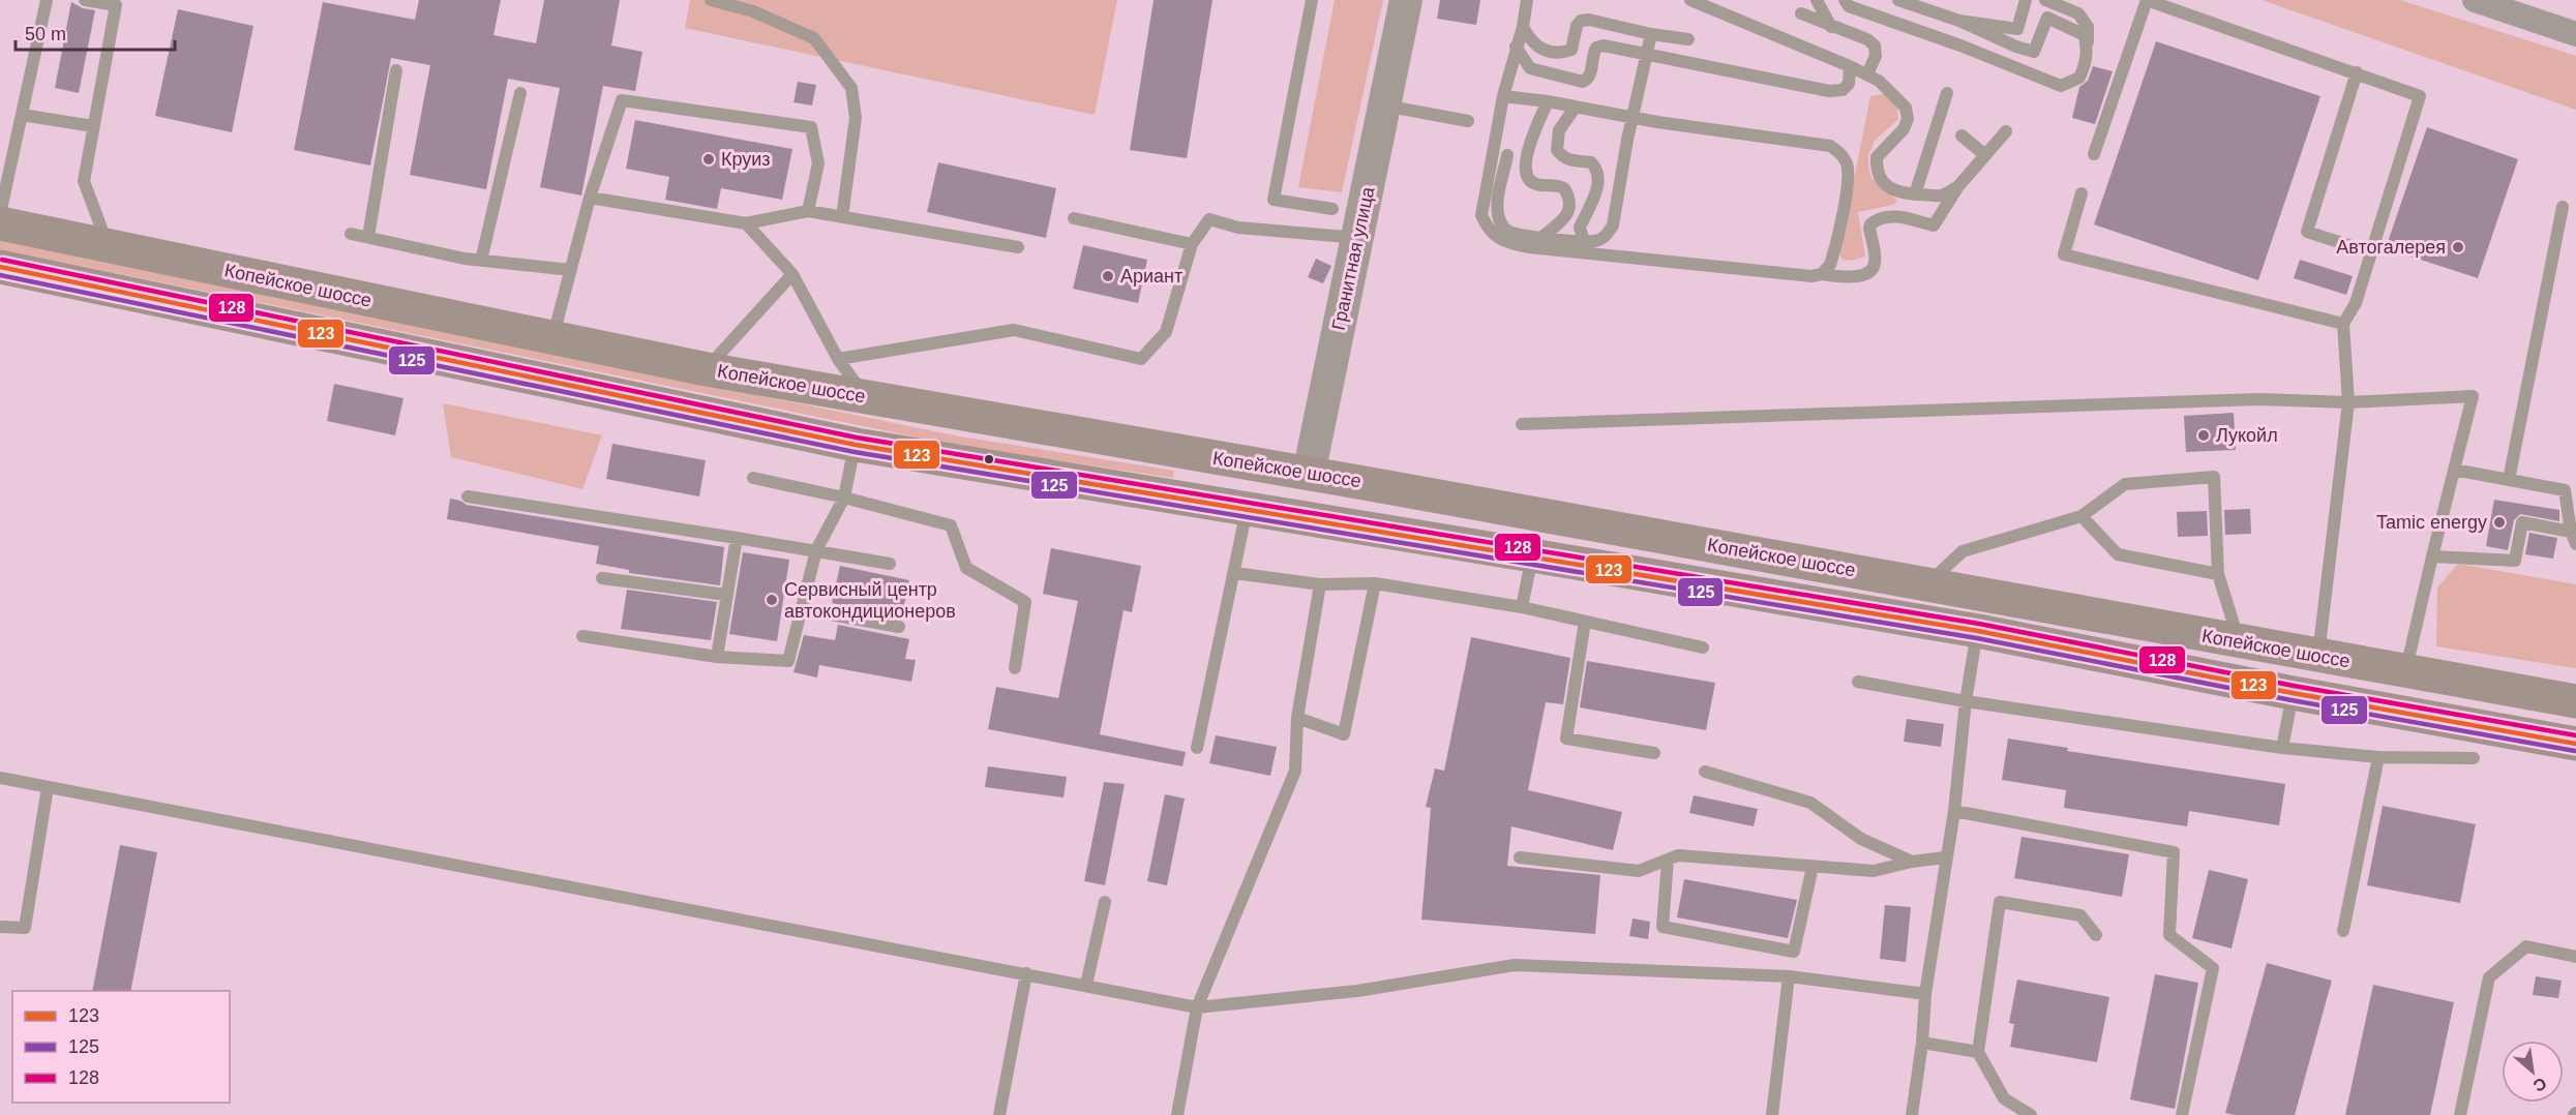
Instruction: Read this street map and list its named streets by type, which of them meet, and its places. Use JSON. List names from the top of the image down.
{
  "streets": {
    "main road": ["Гранитная улица", "Копейское шоссе"]
  },
  "crossings": [
    ["Гранитная улица", "Копейское шоссе"]
  ],
  "places": [
    "Круиз",
    "Автогалерея",
    "Ариант",
    "Лукойл",
    "Tamic energy",
    "Сервисный центр автокондиционеров"
  ],
  "lines": ["transit line 128", "transit line 123", "transit line 125"],
  "legend": ["123", "125", "128"],
  "scale_bar": "50 m",
  "north": "bottom right"
}
